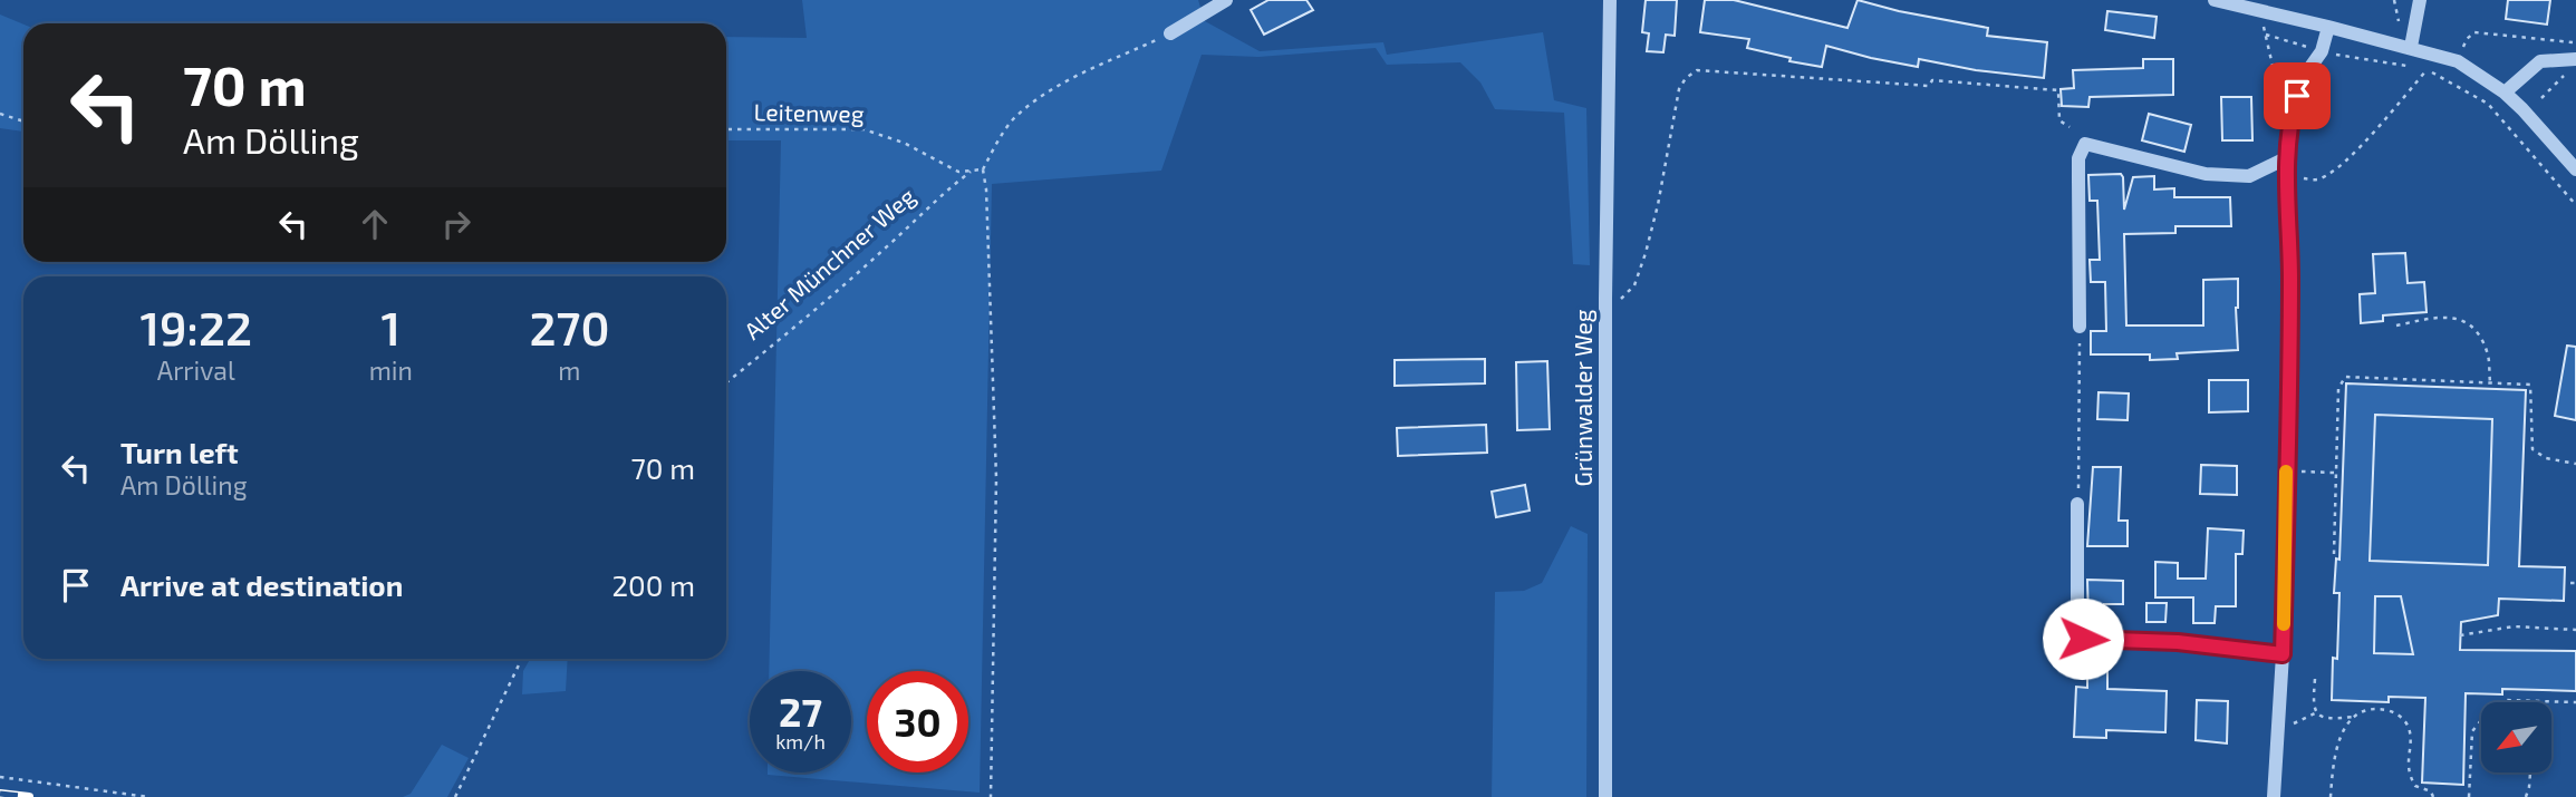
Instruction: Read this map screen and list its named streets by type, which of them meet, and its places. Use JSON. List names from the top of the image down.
{
  "streets": {
    "street": ["Grünwalder Weg"],
    "path": ["Leitenweg", "Alter Münchner Weg"]
  },
  "crossings": [
    ["Leitenweg", "Alter Münchner Weg"]
  ],
  "north": "bottom left",
  "page": {
    "turn": ["70 m", "Am Dölling"],
    "eta": [
      "19:22",
      "Arrival",
      "1",
      "min",
      "270",
      "m"
    ],
    "list": [
      {
        "name": "Turn left",
        "note": "Am Dölling",
        "value": "70 m"
      },
      {
        "name": "Arrive at destination",
        "value": "200 m"
      }
    ],
    "speed": "27 km/h",
    "limit": "30"
  }
}
